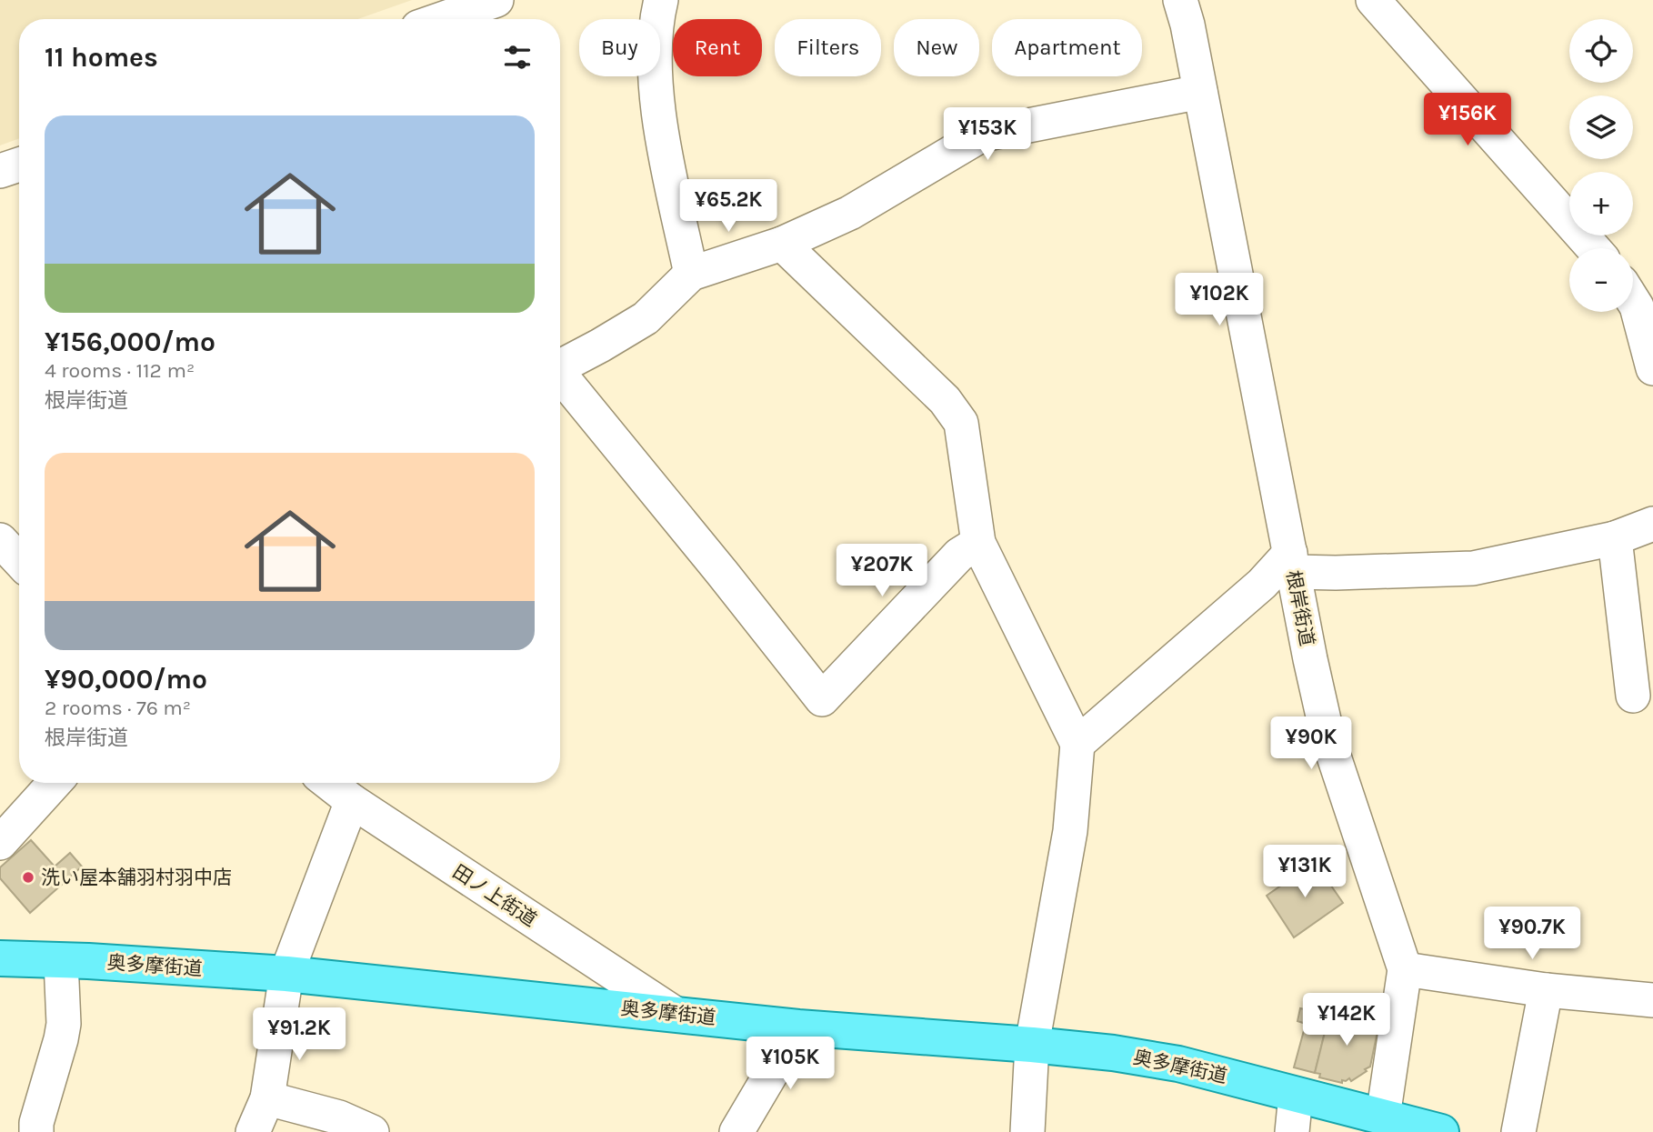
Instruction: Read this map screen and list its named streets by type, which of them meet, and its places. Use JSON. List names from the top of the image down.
{
  "streets": {
    "main road": ["奥多摩街道"],
    "street": ["根岸街道", "田ノ上街道"]
  },
  "crossings": [
    ["根岸街道", "奥多摩街道"],
    ["田ノ上街道", "奥多摩街道"]
  ],
  "places": ["洗い屋本舗羽村羽中店"],
  "page": {
    "map_buttons": ["+", "−"],
    "chip": [
      "Buy",
      "Rent",
      "Filters",
      "New",
      "Apartment"
    ],
    "heading": "11 homes",
    "price": [
      "¥156K",
      "¥153K",
      "¥65.2K",
      "¥102K",
      "¥207K",
      "¥90K",
      "¥131K",
      "¥90.7K",
      "¥142K",
      "¥91.2K",
      "¥105K"
    ],
    "list": [
      {
        "name": "¥156,000/mo",
        "note": "4 rooms · 112 m² · 根岸街道"
      },
      {
        "name": "¥90,000/mo",
        "note": "2 rooms · 76 m² · 根岸街道"
      }
    ]
  }
}
